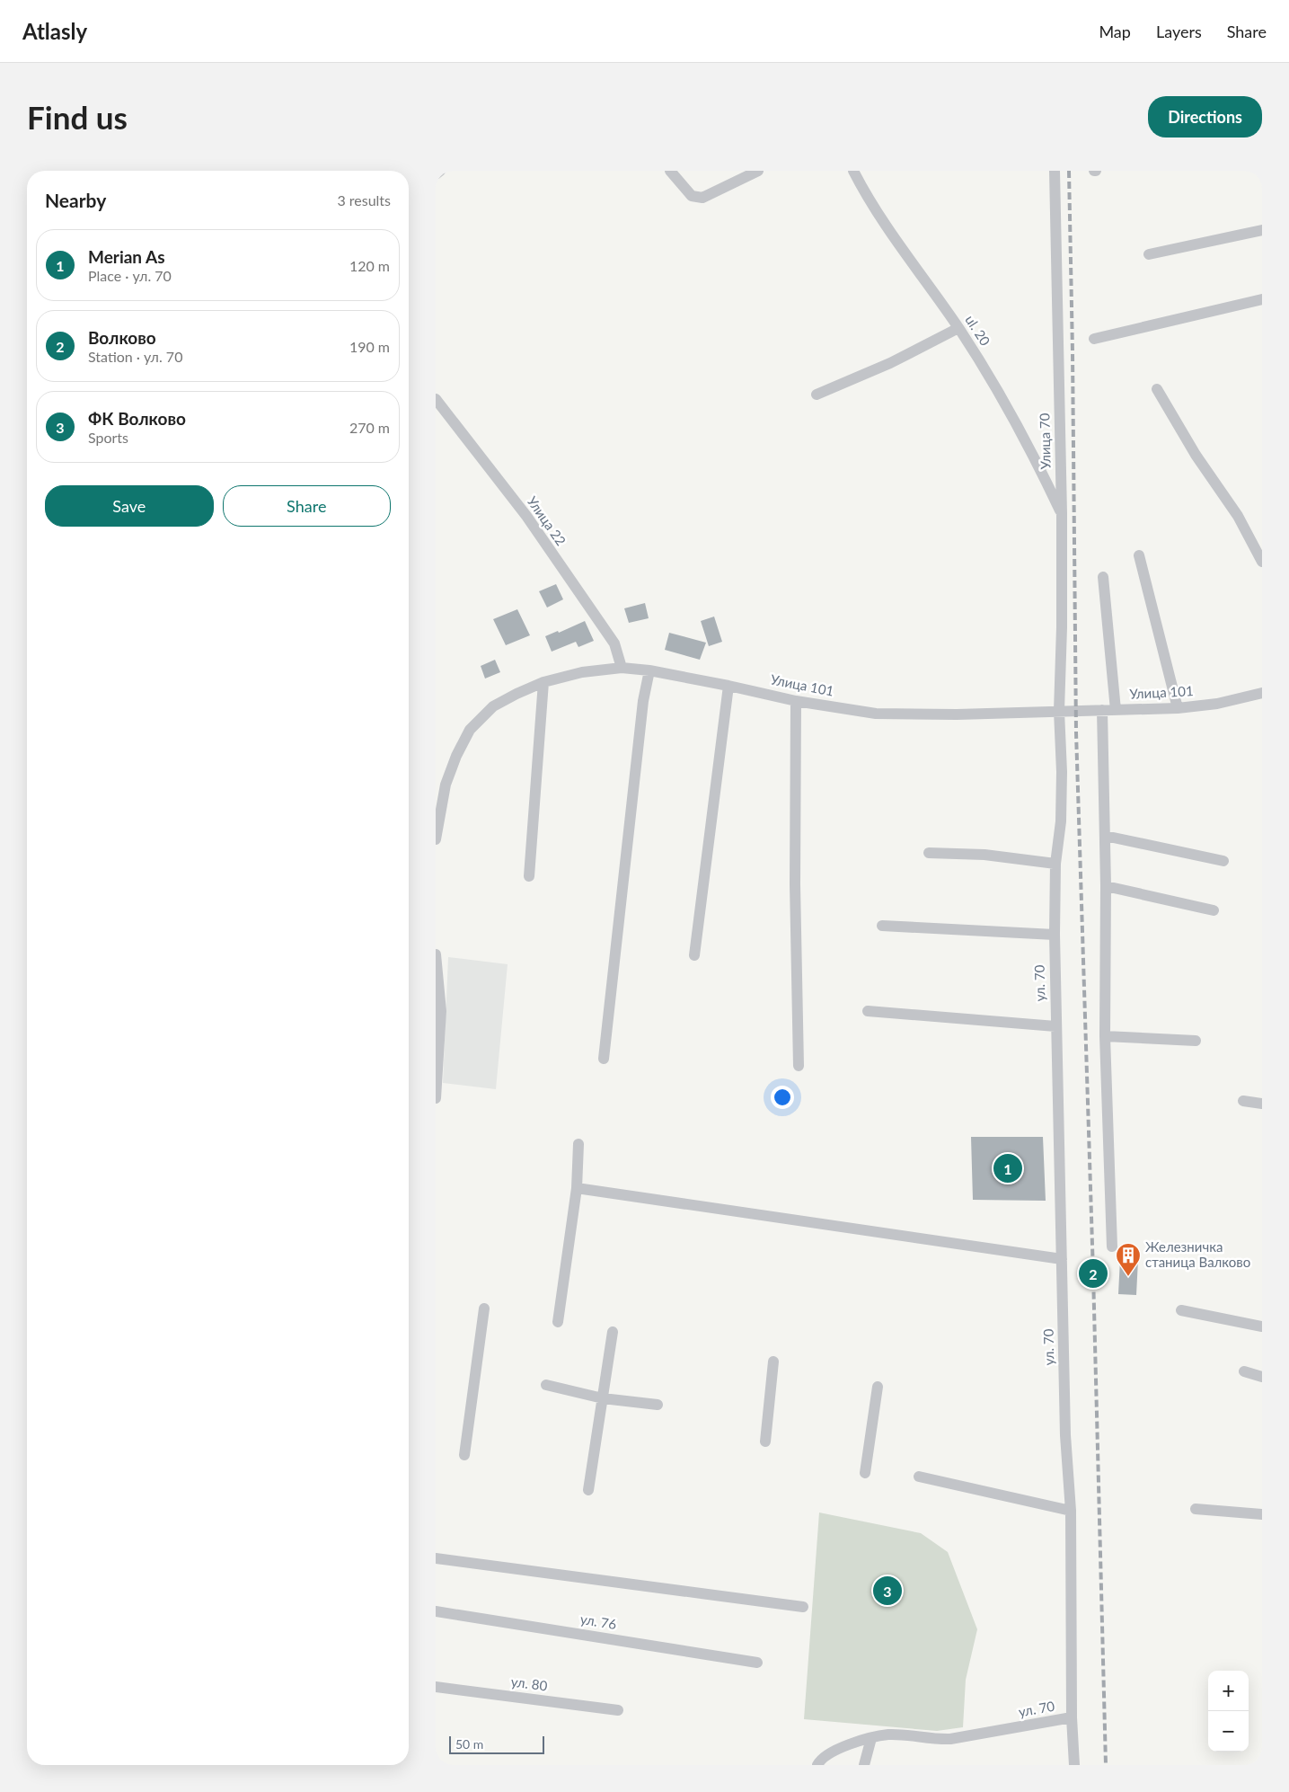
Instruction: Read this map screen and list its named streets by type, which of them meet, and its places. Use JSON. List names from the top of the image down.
{
  "streets": {
    "street": [
      "ul. 20",
      "Улица 70",
      "Улица 22",
      "Улица 101",
      "ул. 70",
      "ул. 76",
      "ул. 80"
    ]
  },
  "crossings": [
    ["ul. 20", "Улица 70"],
    ["Улица 70", "Улица 101"],
    ["Улица 70", "ул. 70"],
    ["Улица 22", "Улица 101"],
    ["Улица 101", "ул. 70"]
  ],
  "places": {
    "building": ["Железничка станица Валково"]
  },
  "scale_bar": "50 m",
  "page": {
    "header": "Atlasly",
    "nav": ["Map", "Layers", "Share"],
    "buttons": [
      "Directions",
      ["Save", "Share"]
    ],
    "title": "Find us",
    "heading": ["Nearby", "3 results"],
    "list": [
      {
        "mark": "1",
        "name": "Merian As",
        "note": "Place · ул. 70",
        "value": "120 m"
      },
      {
        "mark": "2",
        "name": "Волково",
        "note": "Station · ул. 70",
        "value": "190 m"
      },
      {
        "mark": "3",
        "name": "ФК Волково",
        "note": "Sports",
        "value": "270 m"
      }
    ],
    "pins": ["1", "2", "3"],
    "map_buttons": ["+", "−"],
    "scale": "50 m"
  }
}
